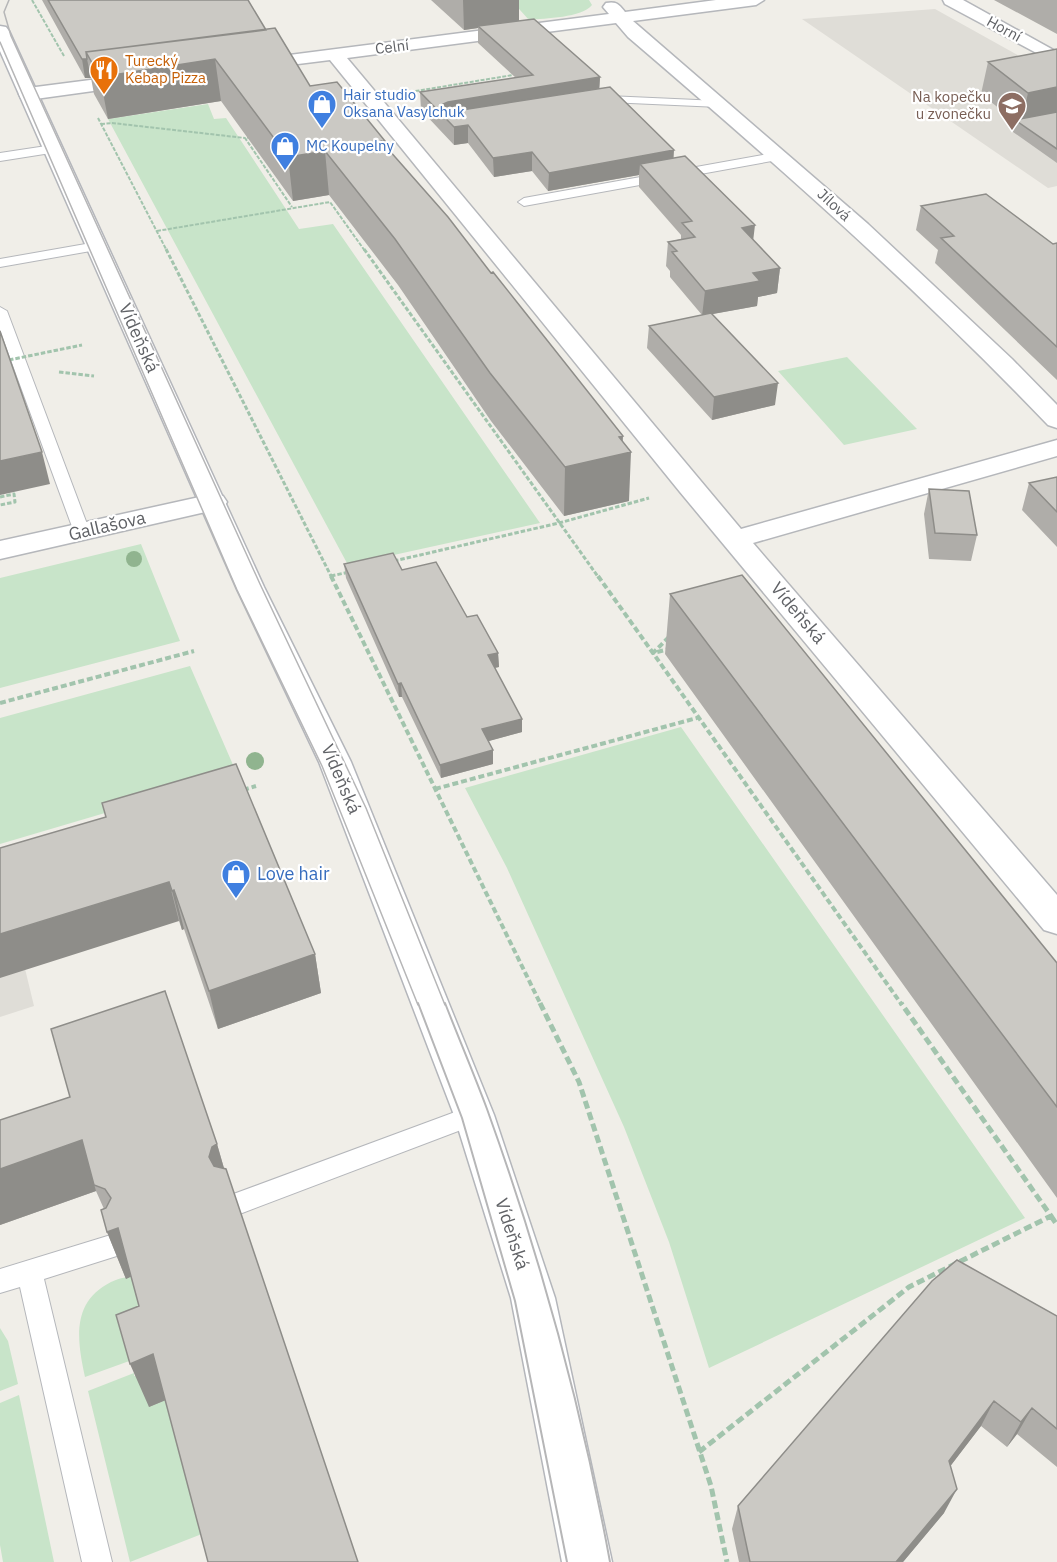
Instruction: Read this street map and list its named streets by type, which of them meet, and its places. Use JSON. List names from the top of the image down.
{
  "streets": {
    "street": [
      "Horní",
      "Celní",
      "Jílová",
      "Vídeňská",
      "Gallašova"
    ]
  },
  "crossings": [
    ["Celní", "Jílová"],
    ["Celní", "Vídeňská"],
    ["Vídeňská", "Gallašova"]
  ],
  "places": {
    "restaurant": ["Turecký Kebap Pizza"],
    "shop": ["Hair studio Oksana Vasylchuk", "MC Koupelny", "Love hair"],
    "school or university": ["Na kopečku u zvonečku"]
  }
}
